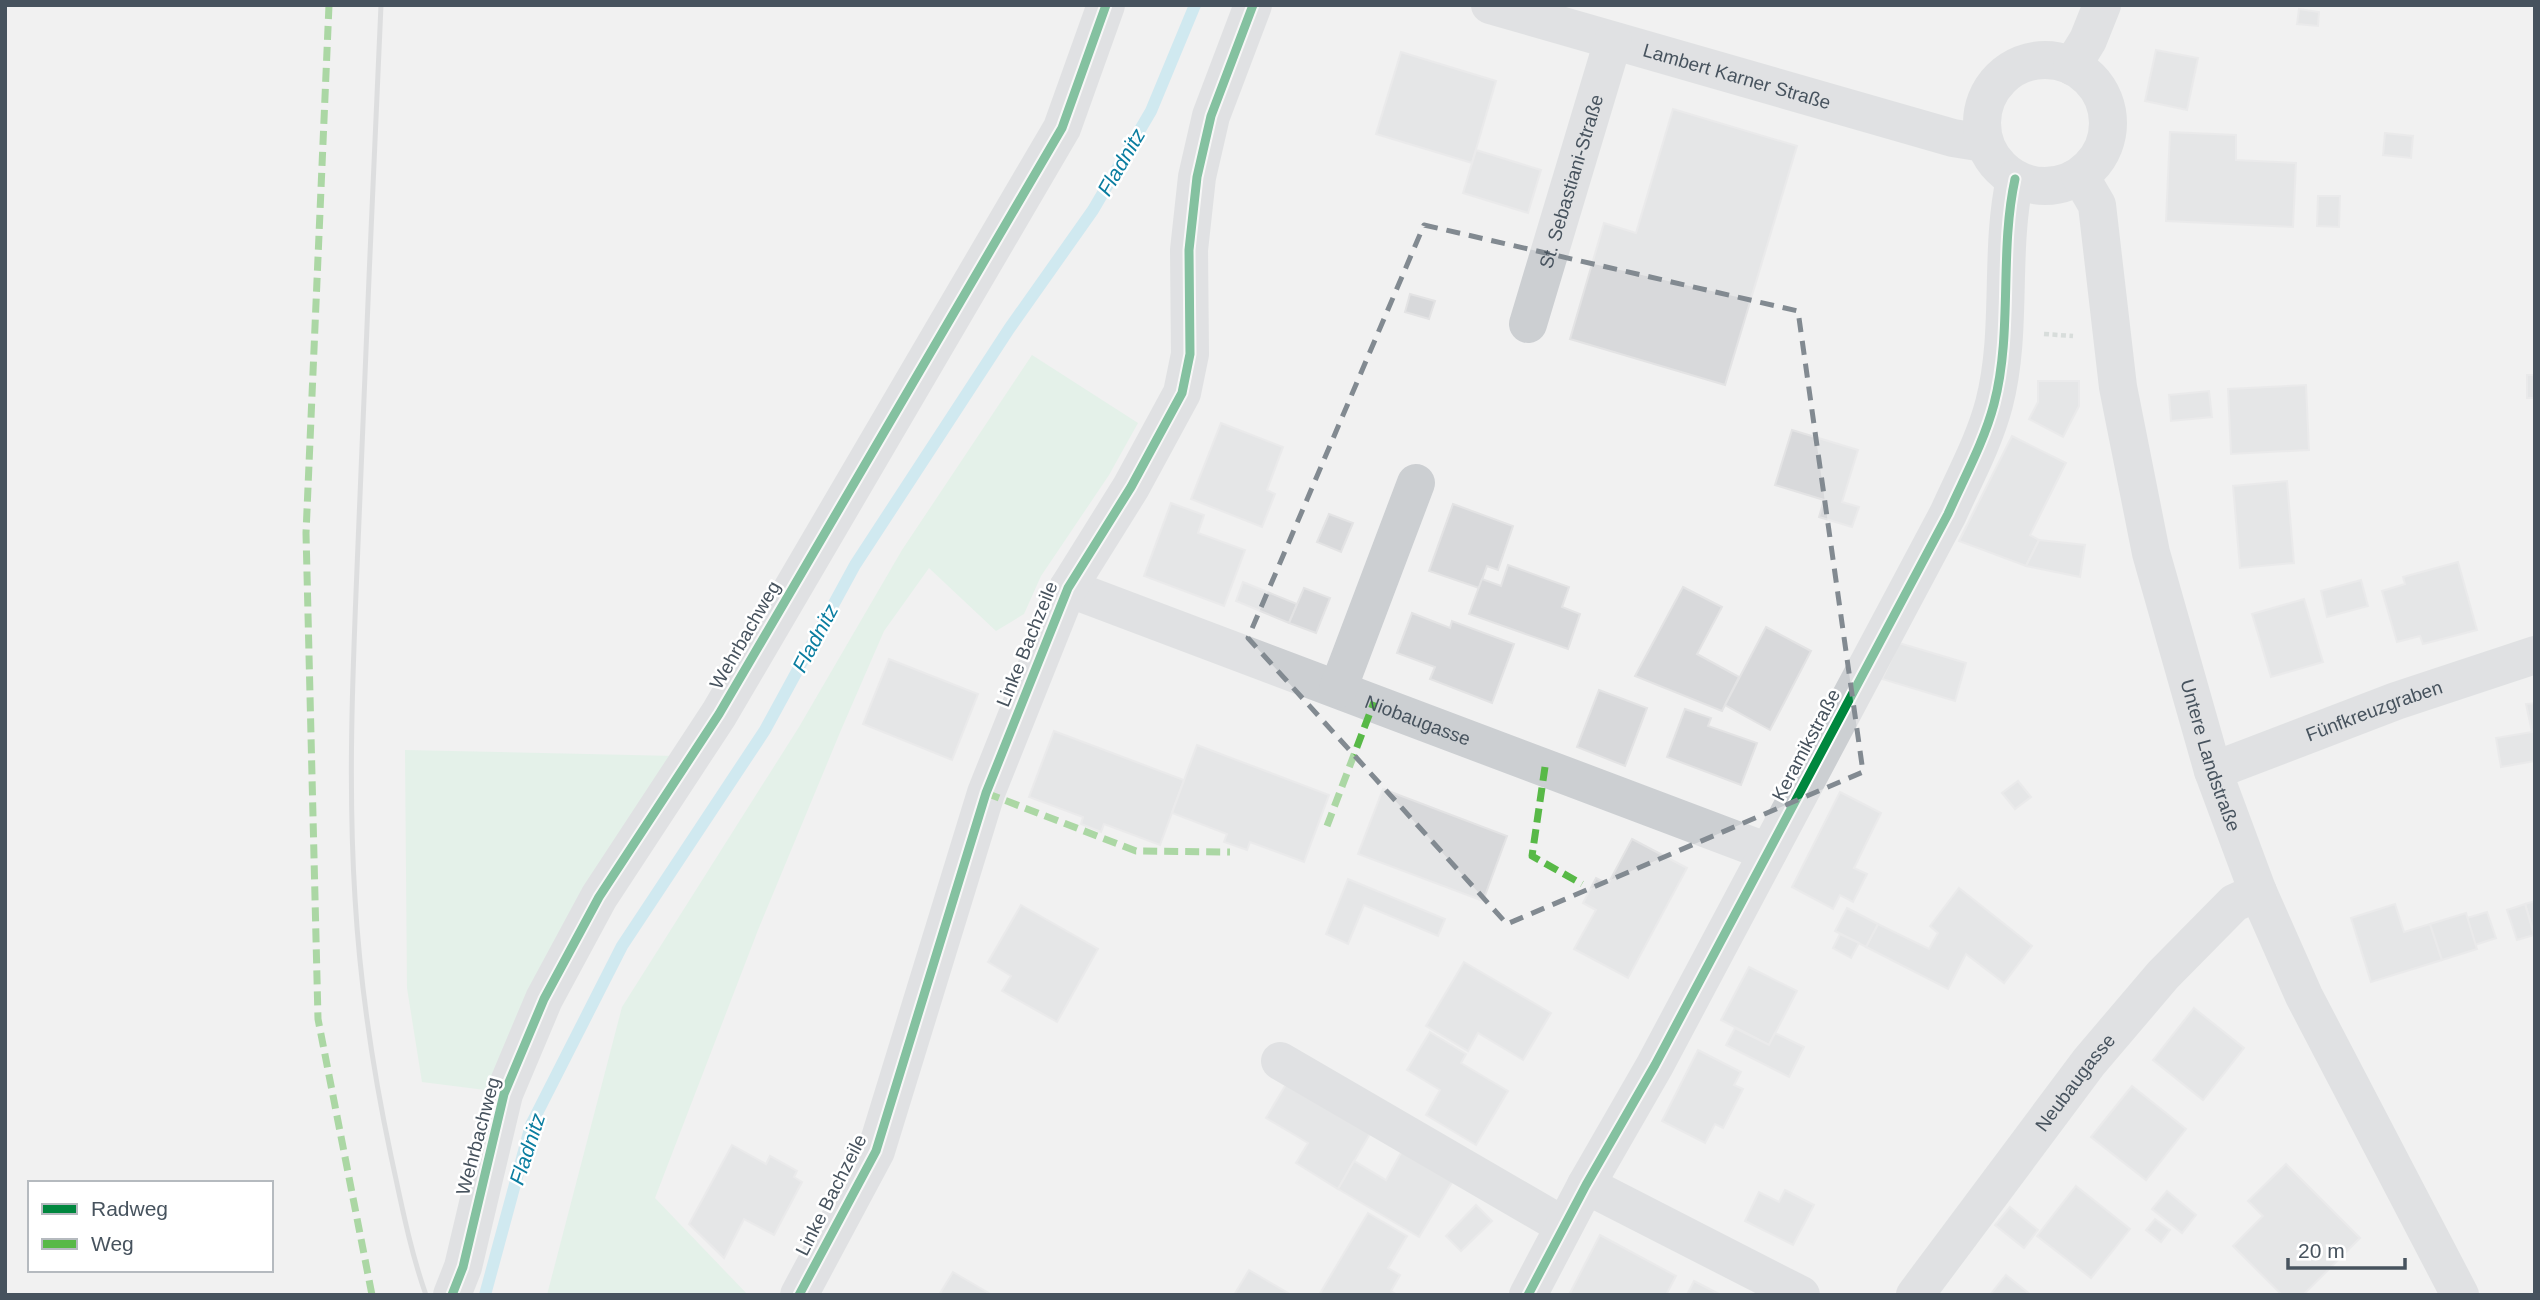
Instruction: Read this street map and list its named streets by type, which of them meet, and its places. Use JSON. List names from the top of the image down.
{
  "streets": {
    "street": [
      "Lambert Karner Straße",
      "St. Sebastiani-Straße",
      "Wehrbachweg",
      "Linke Bachzeile",
      "Fünfkreuzgraben",
      "Niobaugasse",
      "Keramikstraße",
      "Untere Landstraße",
      "Neubaugasse"
    ]
  },
  "crossings": [
    ["Lambert Karner Straße", "St. Sebastiani-Straße"],
    ["Lambert Karner Straße", "Keramikstraße"],
    ["Lambert Karner Straße", "Untere Landstraße"],
    ["Linke Bachzeile", "Niobaugasse"],
    ["Fünfkreuzgraben", "Untere Landstraße"],
    ["Niobaugasse", "Keramikstraße"],
    ["Keramikstraße", "Untere Landstraße"],
    ["Untere Landstraße", "Neubaugasse"]
  ],
  "water": ["Fladnitz"],
  "legend": ["Radweg", "Weg"],
  "scale_bar": "20 m"
}
